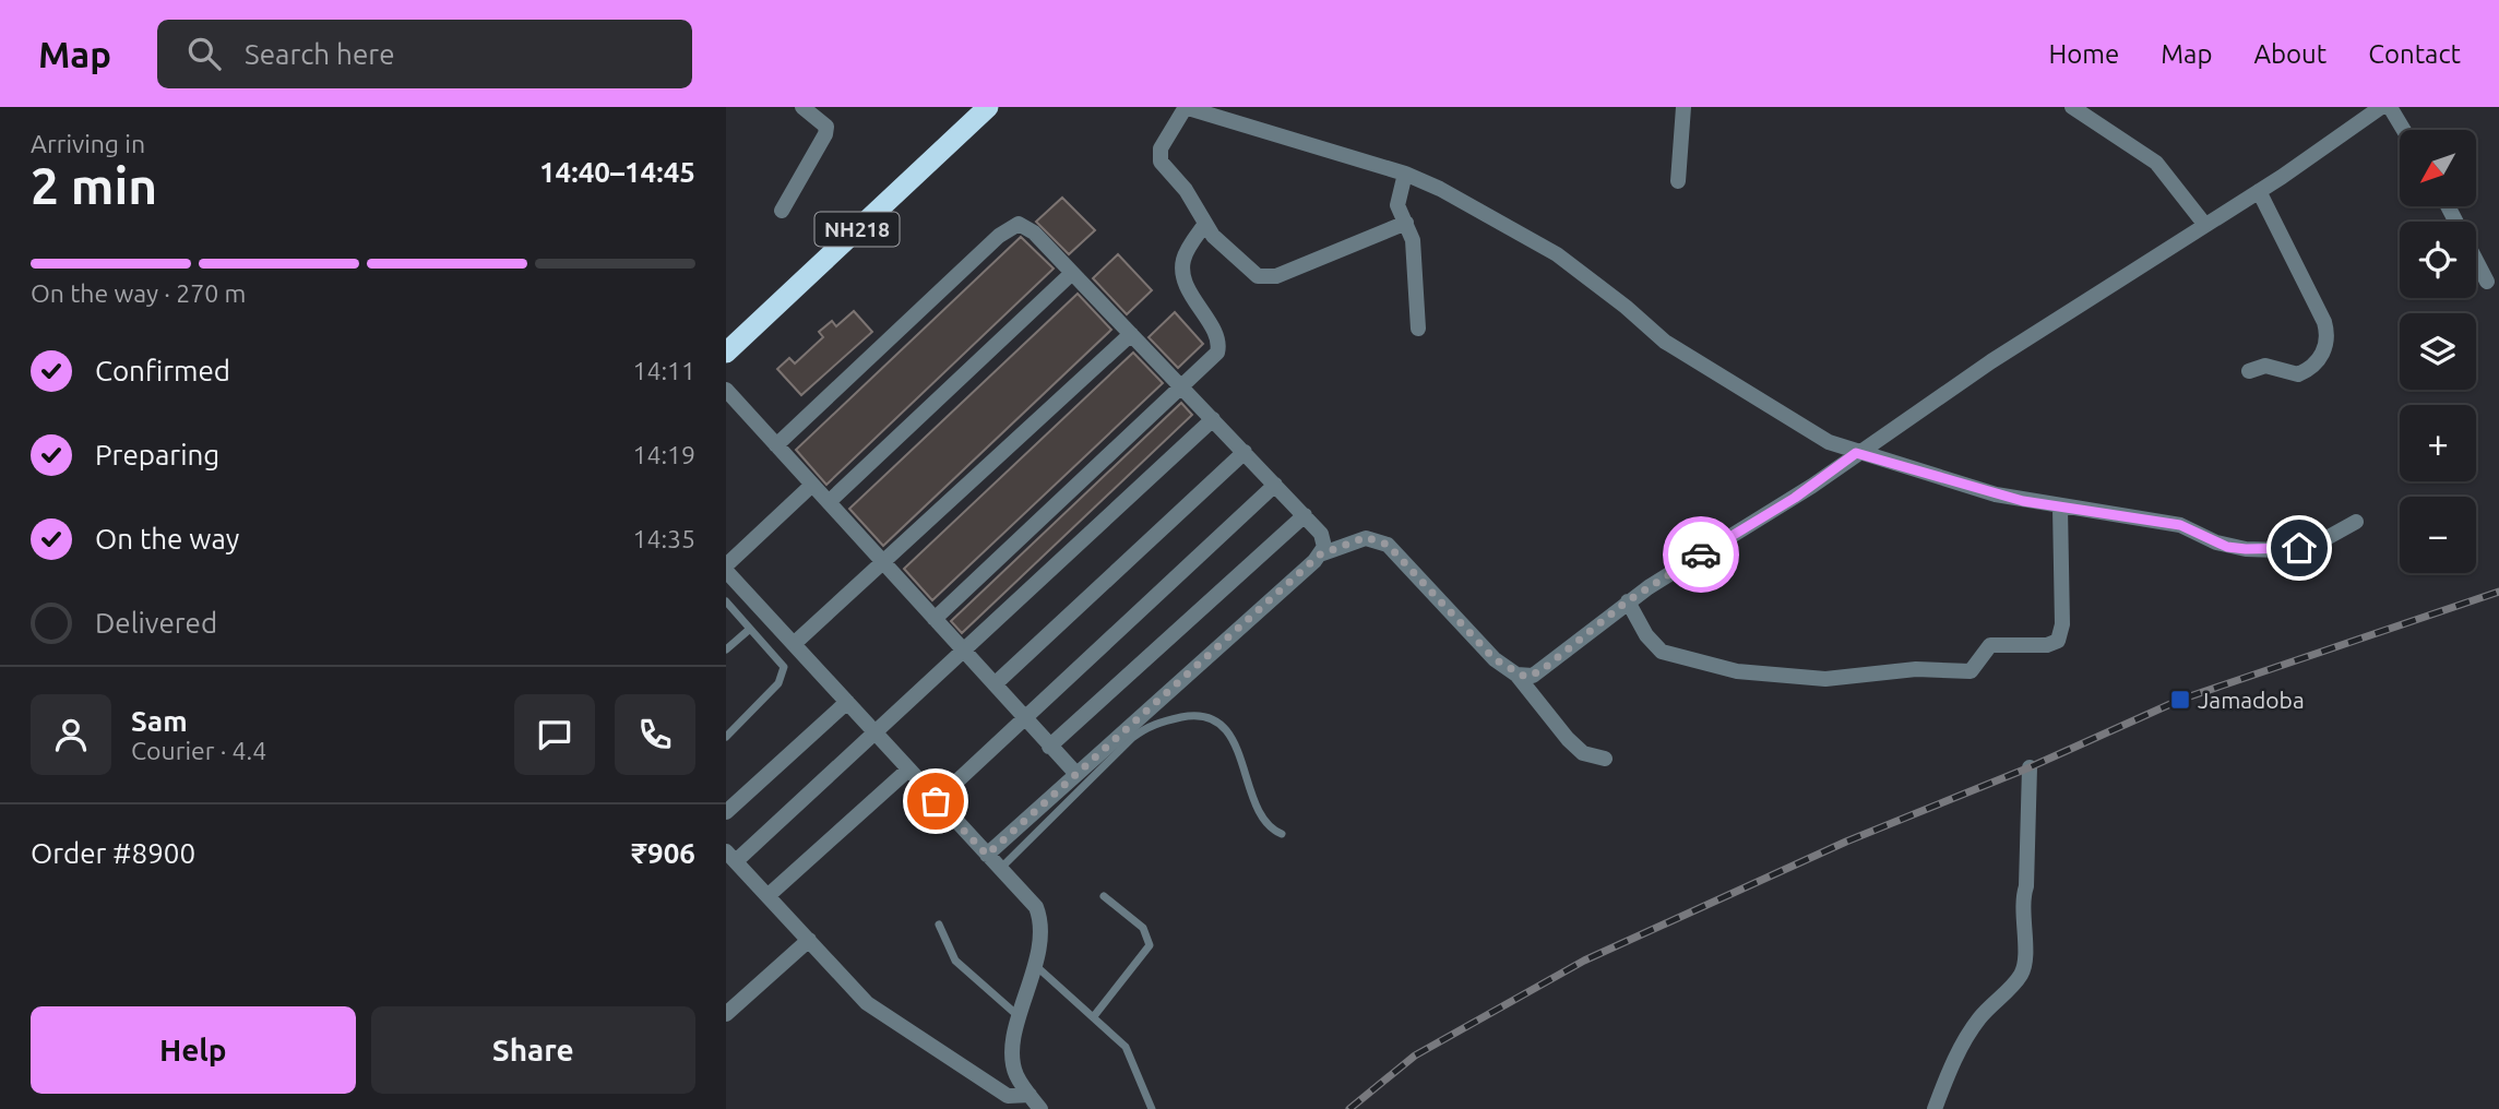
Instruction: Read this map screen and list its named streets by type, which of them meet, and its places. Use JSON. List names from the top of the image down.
{
  "streets": {
    "highway": ["NH218"]
  },
  "places": {
    "transit": ["Jamadoba"]
  },
  "north": "bottom left",
  "page": {
    "header": "Map",
    "search": "Search here",
    "nav": [
      "Home",
      "Map",
      "About",
      "Contact"
    ],
    "heading": ["2 min", "Arriving in", "14:40–14:45"],
    "panel": [
      "Sam",
      "Courier · 4.4",
      "Order #8900",
      "₹906"
    ],
    "map_buttons": ["+", "−"],
    "bar": "On the way · 270 m",
    "list": [
      ["Confirmed", "14:11"],
      ["Preparing", "14:19"],
      ["On the way", "14:35"],
      "Delivered"
    ],
    "buttons": ["Help", "Share"]
  }
}
